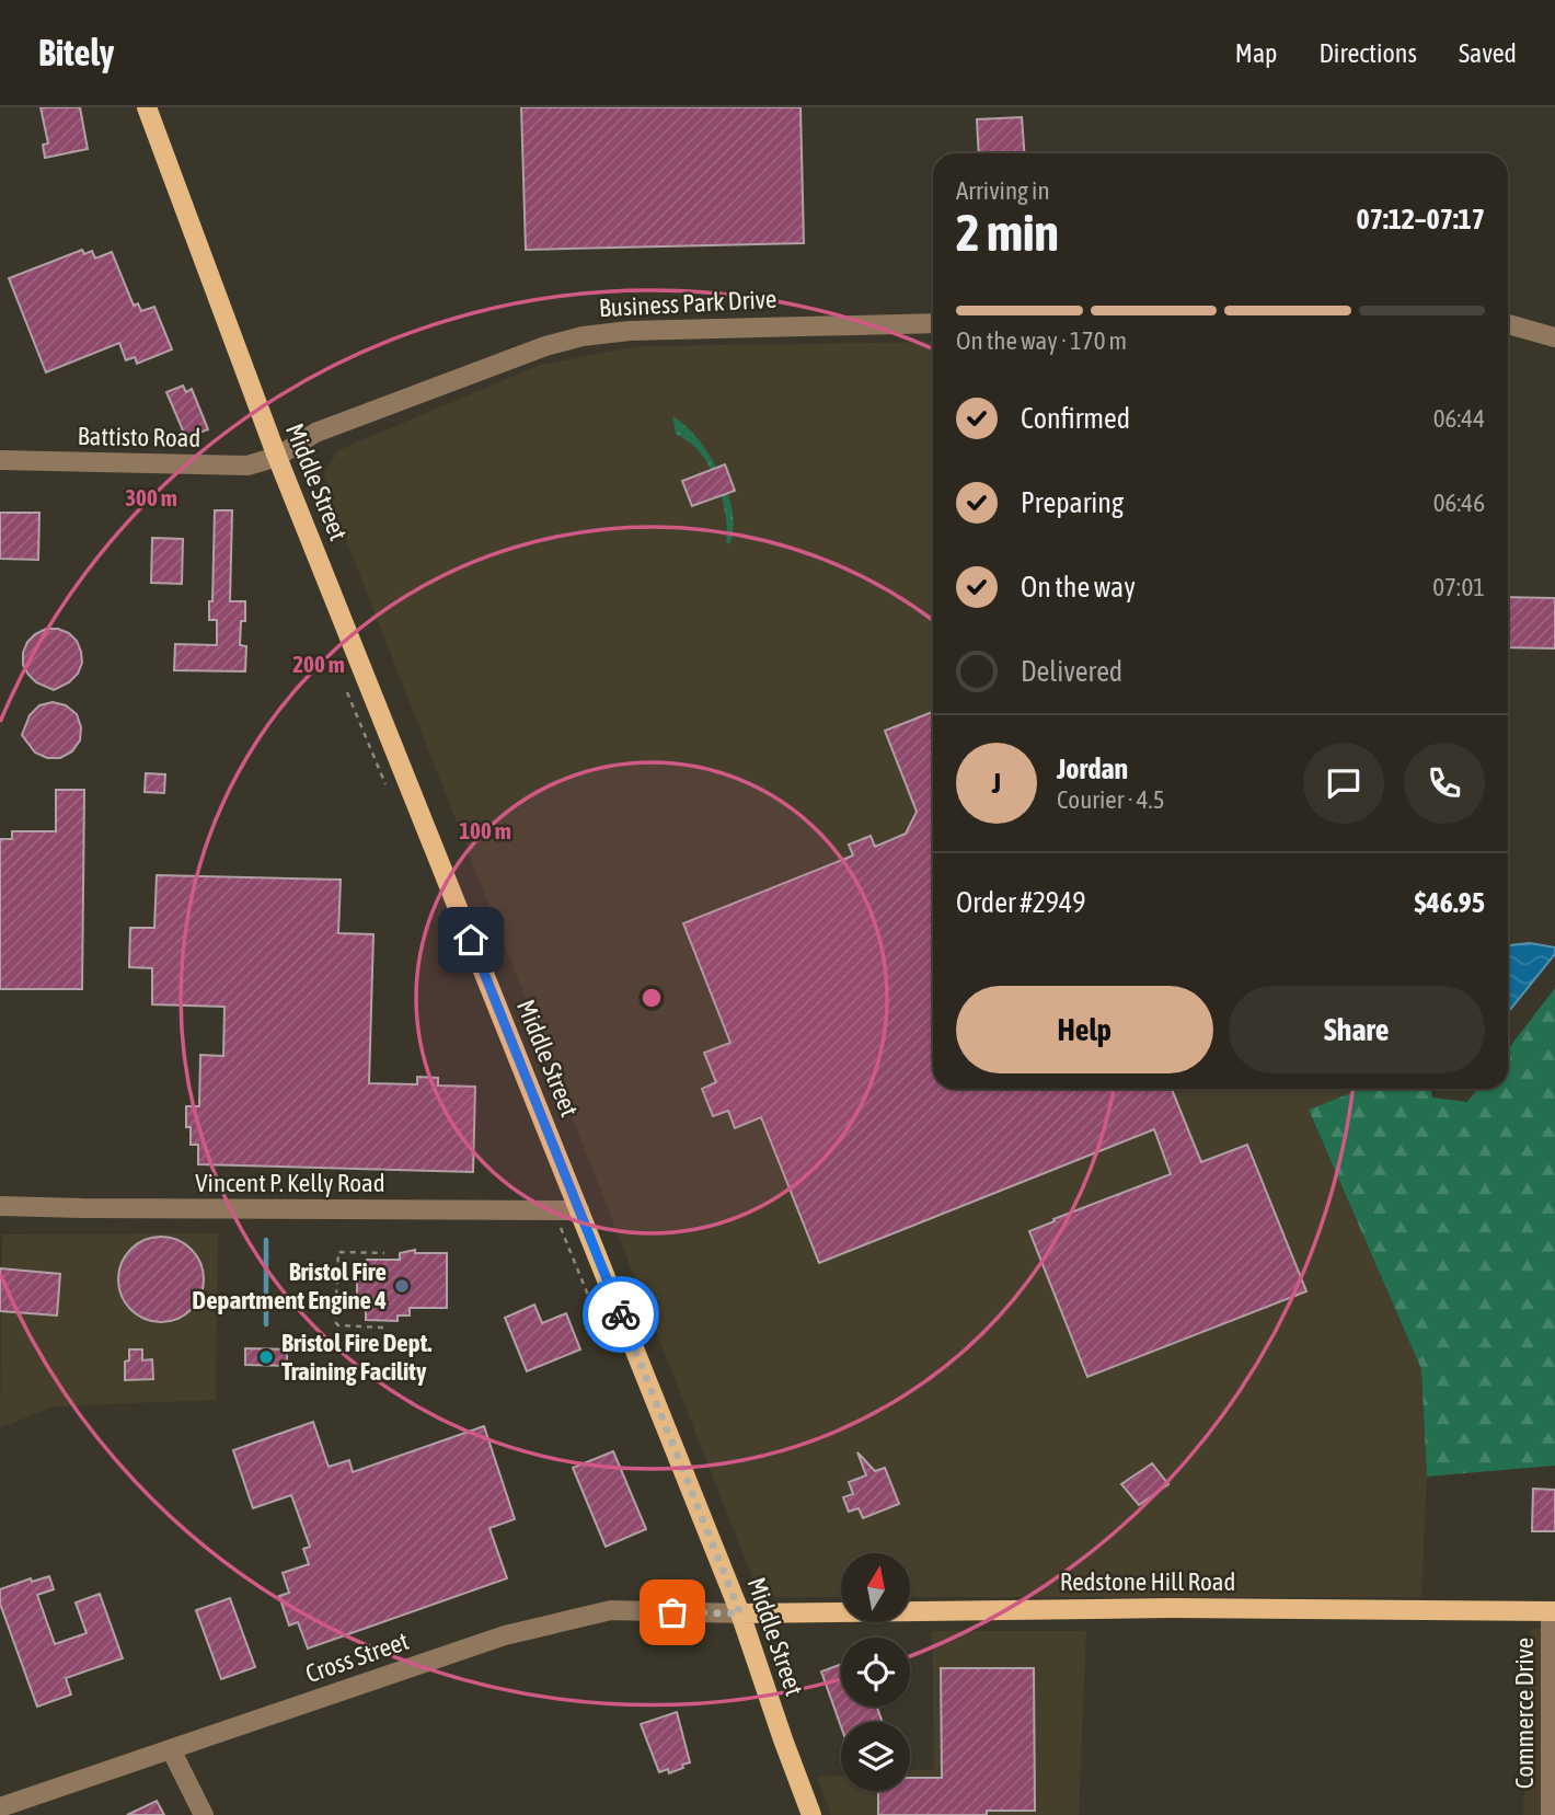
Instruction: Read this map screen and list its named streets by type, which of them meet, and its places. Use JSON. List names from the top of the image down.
{
  "streets": {
    "main road": ["Middle Street", "Redstone Hill Road"],
    "street": [
      "Business Park Drive",
      "Battisto Road",
      "Vincent P. Kelly Road",
      "Cross Street",
      "Commerce Drive"
    ]
  },
  "crossings": [
    ["Business Park Drive", "Battisto Road"],
    ["Business Park Drive", "Middle Street"],
    ["Battisto Road", "Middle Street"],
    ["Middle Street", "Vincent P. Kelly Road"],
    ["Middle Street", "Redstone Hill Road"],
    ["Middle Street", "Cross Street"],
    ["Redstone Hill Road", "Cross Street"],
    ["Redstone Hill Road", "Commerce Drive"]
  ],
  "places": ["Bristol Fire Department Engine 4", "Bristol Fire Dept. Training Facility"],
  "north": "top",
  "page": {
    "header": "Bitely",
    "nav": ["Map", "Directions", "Saved"],
    "heading": ["2 min", "Arriving in", "07:12–07:17"],
    "panel": [
      "Jordan",
      "Courier · 4.5",
      "Order #2949",
      "$46.95"
    ],
    "bar": "On the way · 170 m",
    "list": [
      ["Confirmed", "06:44"],
      ["Preparing", "06:46"],
      ["On the way", "07:01"],
      "Delivered"
    ],
    "round": "J",
    "buttons": ["Help", "Share"]
  },
  "rings": ["300 m", "200 m", "100 m"]
}
